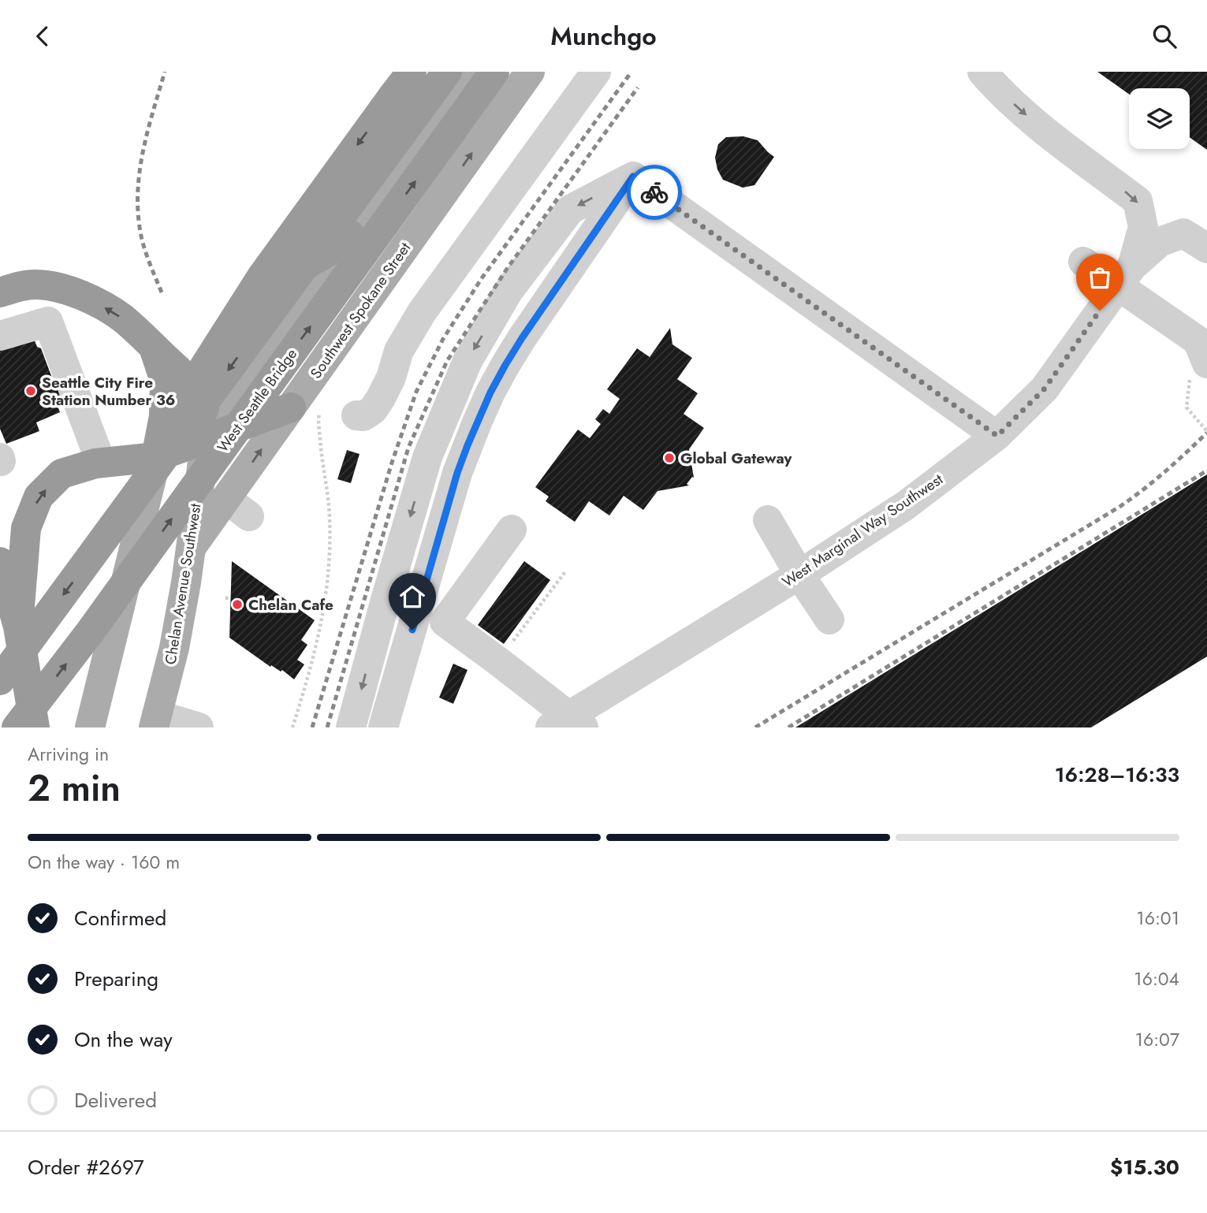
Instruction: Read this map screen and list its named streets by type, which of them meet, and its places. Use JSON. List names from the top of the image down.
{
  "streets": {
    "highway": ["West Seattle Bridge"],
    "main road": ["Southwest Spokane Street", "Chelan Avenue Southwest"],
    "street": ["West Marginal Way Southwest"]
  },
  "crossings": [
    ["Southwest Spokane Street", "Chelan Avenue Southwest"]
  ],
  "places": ["Seattle City Fire Station Number 36", "Global Gateway", "Chelan Cafe"],
  "page": {
    "header": "Munchgo",
    "heading": ["2 min", "Arriving in", "16:28–16:33"],
    "panel": ["Order #2697", "$15.30"],
    "bar": "On the way · 160 m",
    "list": [
      ["Confirmed", "16:01"],
      ["Preparing", "16:04"],
      ["On the way", "16:07"],
      "Delivered"
    ]
  }
}
